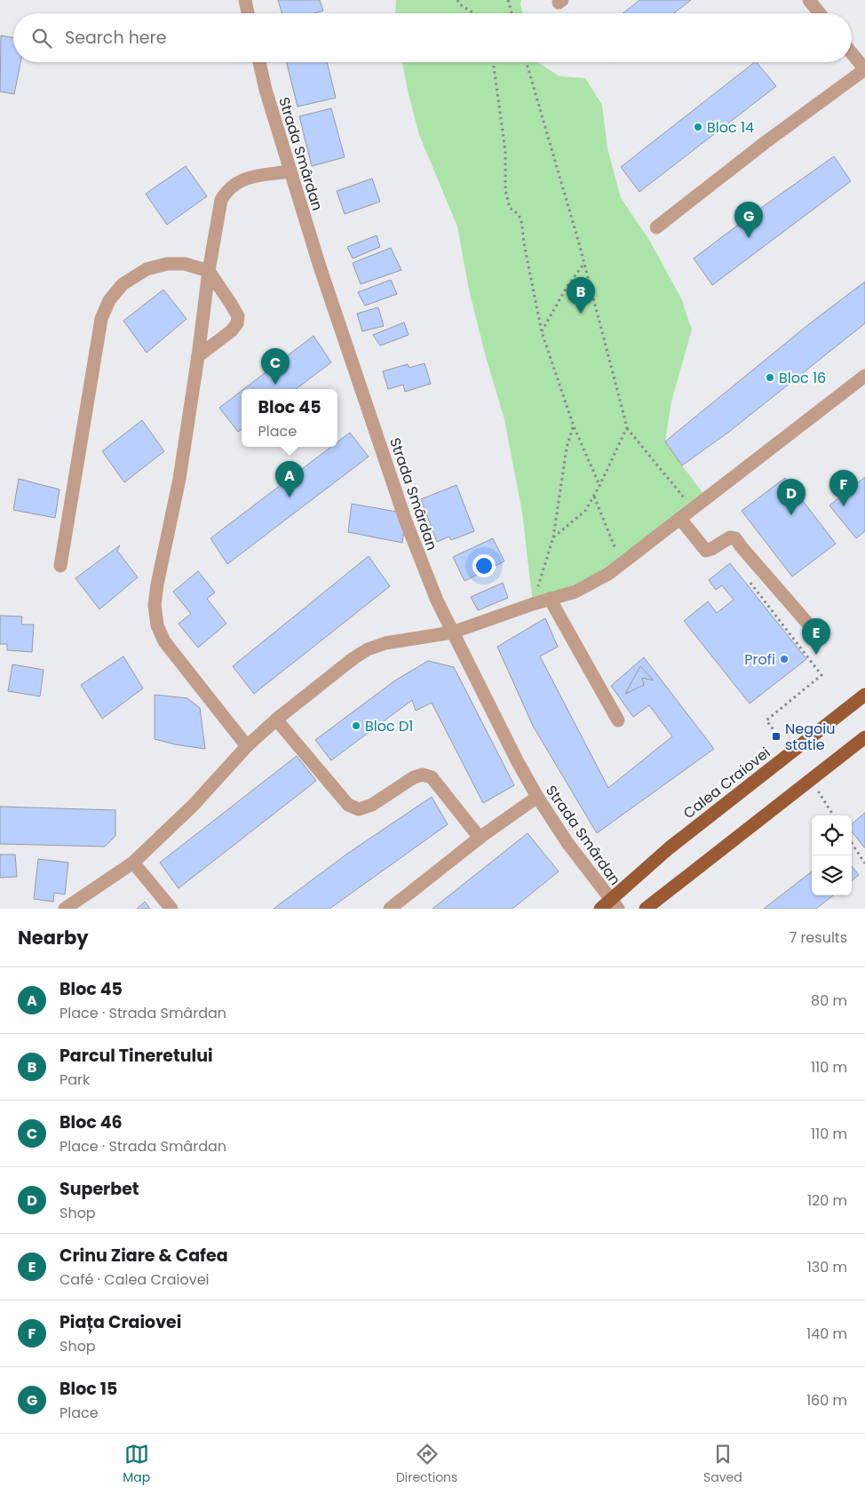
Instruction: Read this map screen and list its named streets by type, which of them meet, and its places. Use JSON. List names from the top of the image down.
{
  "streets": {
    "main road": ["Calea Craiovei"],
    "street": ["Strada Smârdan"]
  },
  "crossings": [
    ["Strada Smârdan", "Calea Craiovei"]
  ],
  "places": {
    "other": [
      "Bloc 14",
      "Bloc 16",
      "Profi",
      "Bloc D1"
    ],
    "transit": ["Negoiu statie"]
  },
  "page": {
    "search": "Search here",
    "pins": [
      "G",
      "B",
      "C",
      "A",
      "F",
      "D",
      "E"
    ],
    "popup": ["Bloc 45", "Place"],
    "heading": ["Nearby", "7 results"],
    "list": [
      {
        "mark": "A",
        "name": "Bloc 45",
        "note": "Place · Strada Smârdan",
        "value": "80 m"
      },
      {
        "mark": "B",
        "name": "Parcul Tineretului",
        "note": "Park",
        "value": "110 m"
      },
      {
        "mark": "C",
        "name": "Bloc 46",
        "note": "Place · Strada Smârdan",
        "value": "110 m"
      },
      {
        "mark": "D",
        "name": "Superbet",
        "note": "Shop",
        "value": "120 m"
      },
      {
        "mark": "E",
        "name": "Crinu Ziare & Cafea",
        "note": "Café · Calea Craiovei",
        "value": "130 m"
      },
      {
        "mark": "F",
        "name": "Piața Craiovei",
        "note": "Shop",
        "value": "140 m"
      },
      {
        "mark": "G",
        "name": "Bloc 15",
        "note": "Place",
        "value": "160 m"
      }
    ],
    "nav": ["Map", "Directions", "Saved"]
  }
}
